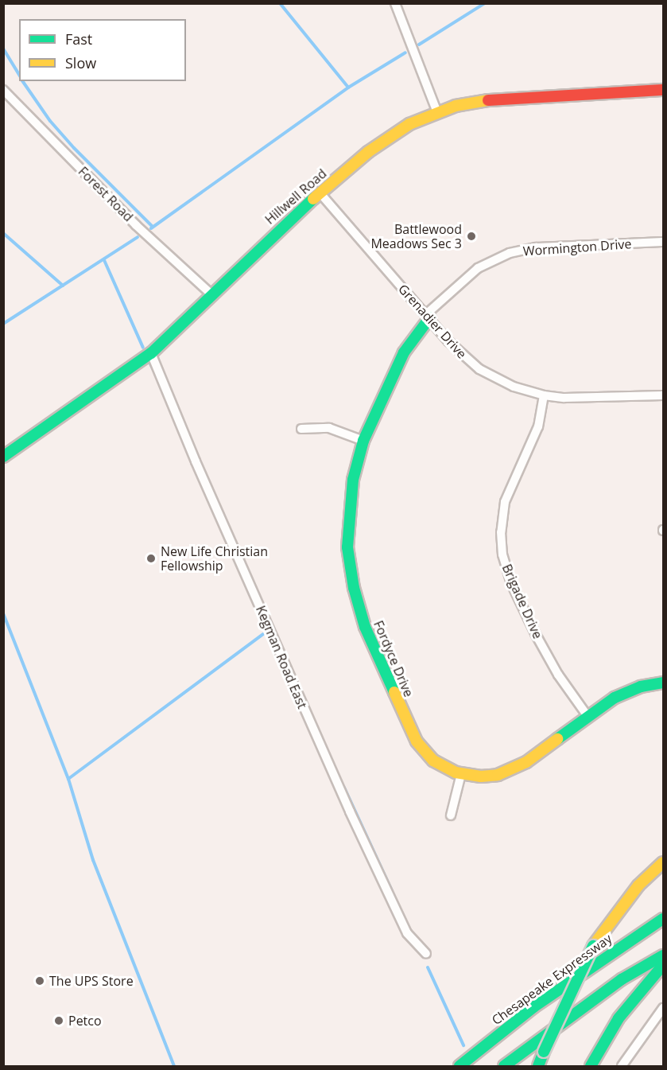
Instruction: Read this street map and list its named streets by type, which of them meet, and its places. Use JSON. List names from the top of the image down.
{
  "streets": {
    "main road": ["Hillwell Road", "Fordyce Drive", "Chesapeake Expressway"],
    "street": [
      "Forest Road",
      "Wormington Drive",
      "Grenadier Drive",
      "Brigade Drive",
      "Kegman Road East"
    ]
  },
  "crossings": [
    ["Forest Road", "Hillwell Road"],
    ["Hillwell Road", "Grenadier Drive"],
    ["Hillwell Road", "Kegman Road East"],
    ["Wormington Drive", "Grenadier Drive"],
    ["Wormington Drive", "Fordyce Drive"],
    ["Grenadier Drive", "Brigade Drive"],
    ["Grenadier Drive", "Fordyce Drive"],
    ["Brigade Drive", "Fordyce Drive"]
  ],
  "places": [
    "Battlewood Meadows Sec 3",
    "New Life Christian Fellowship",
    "The UPS Store",
    "Petco"
  ],
  "legend": ["Fast", "Slow"]
}
